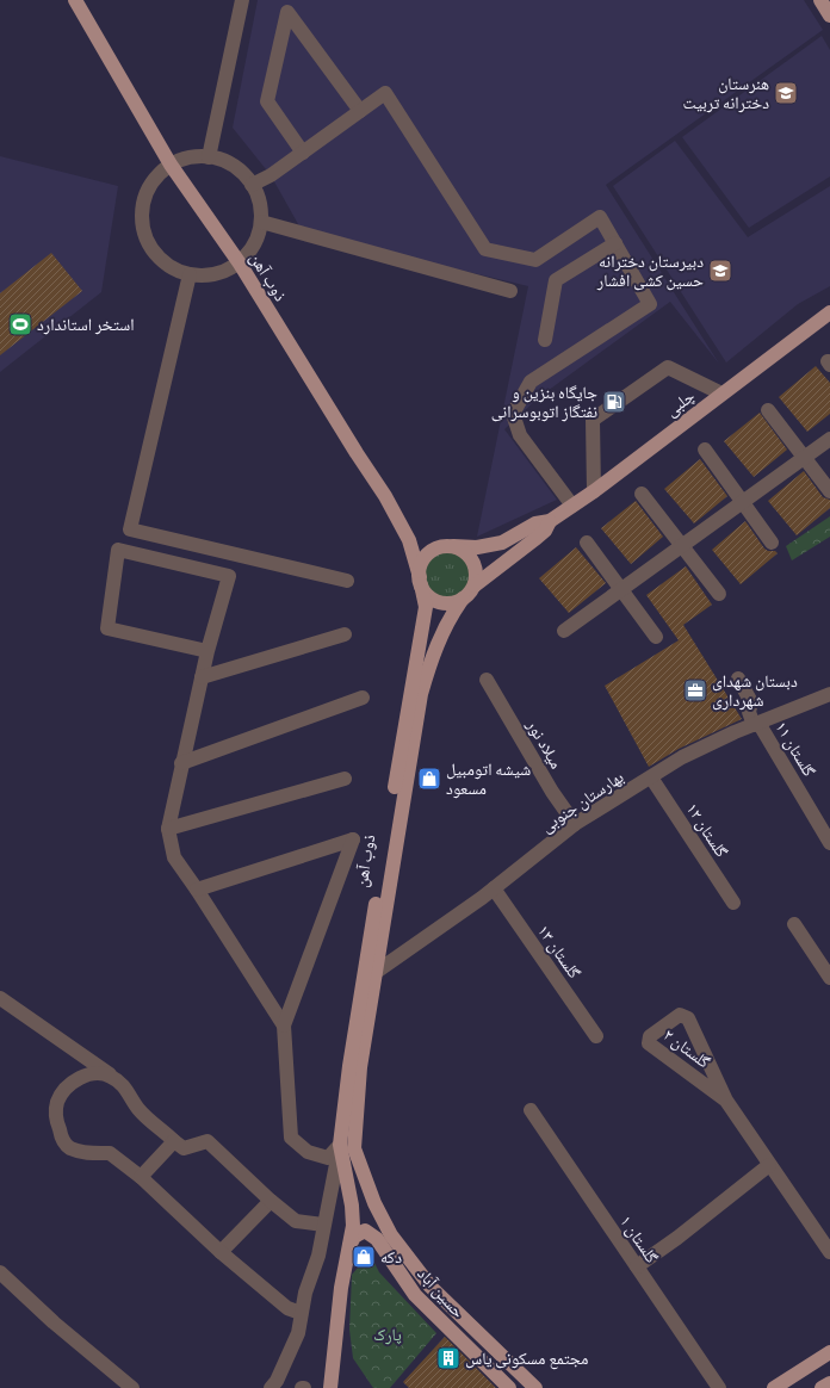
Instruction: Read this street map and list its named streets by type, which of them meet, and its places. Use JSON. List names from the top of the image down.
{
  "streets": {
    "main road": ["ذوب آهن", "چلبی", "حسین آباد"],
    "street": [
      "میلاد نور",
      "گلستان ۱۱",
      "بهارستان جنوبی",
      "گلستان ۱۲",
      "گلستان ۱۳",
      "گلستان ۲",
      "گلستان ۱"
    ]
  },
  "crossings": [
    ["ذوب آهن", "بهارستان جنوبی"],
    ["ذوب آهن", "حسین آباد"],
    ["میلاد نور", "بهارستان جنوبی"],
    ["گلستان ۱۱", "بهارستان جنوبی"],
    ["بهارستان جنوبی", "گلستان ۱۲"],
    ["بهارستان جنوبی", "گلستان ۱۳"]
  ],
  "parks": ["پارک"],
  "places": {
    "school or university": ["هنرستان دخترانه تربیت", "دبیرستان دخترانه حسین کشی افشار"],
    "sports": ["استخر استاندارد"],
    "fuel station": ["جایگاه بنزین و نفتگاز اتوبوسرانی"],
    "office": ["دبستان شهدای شهرداری"],
    "shop": ["شیشه اتومبیل مسعود", "دکه"],
    "building": ["مجتمع مسکونی یاس"]
  }
}
